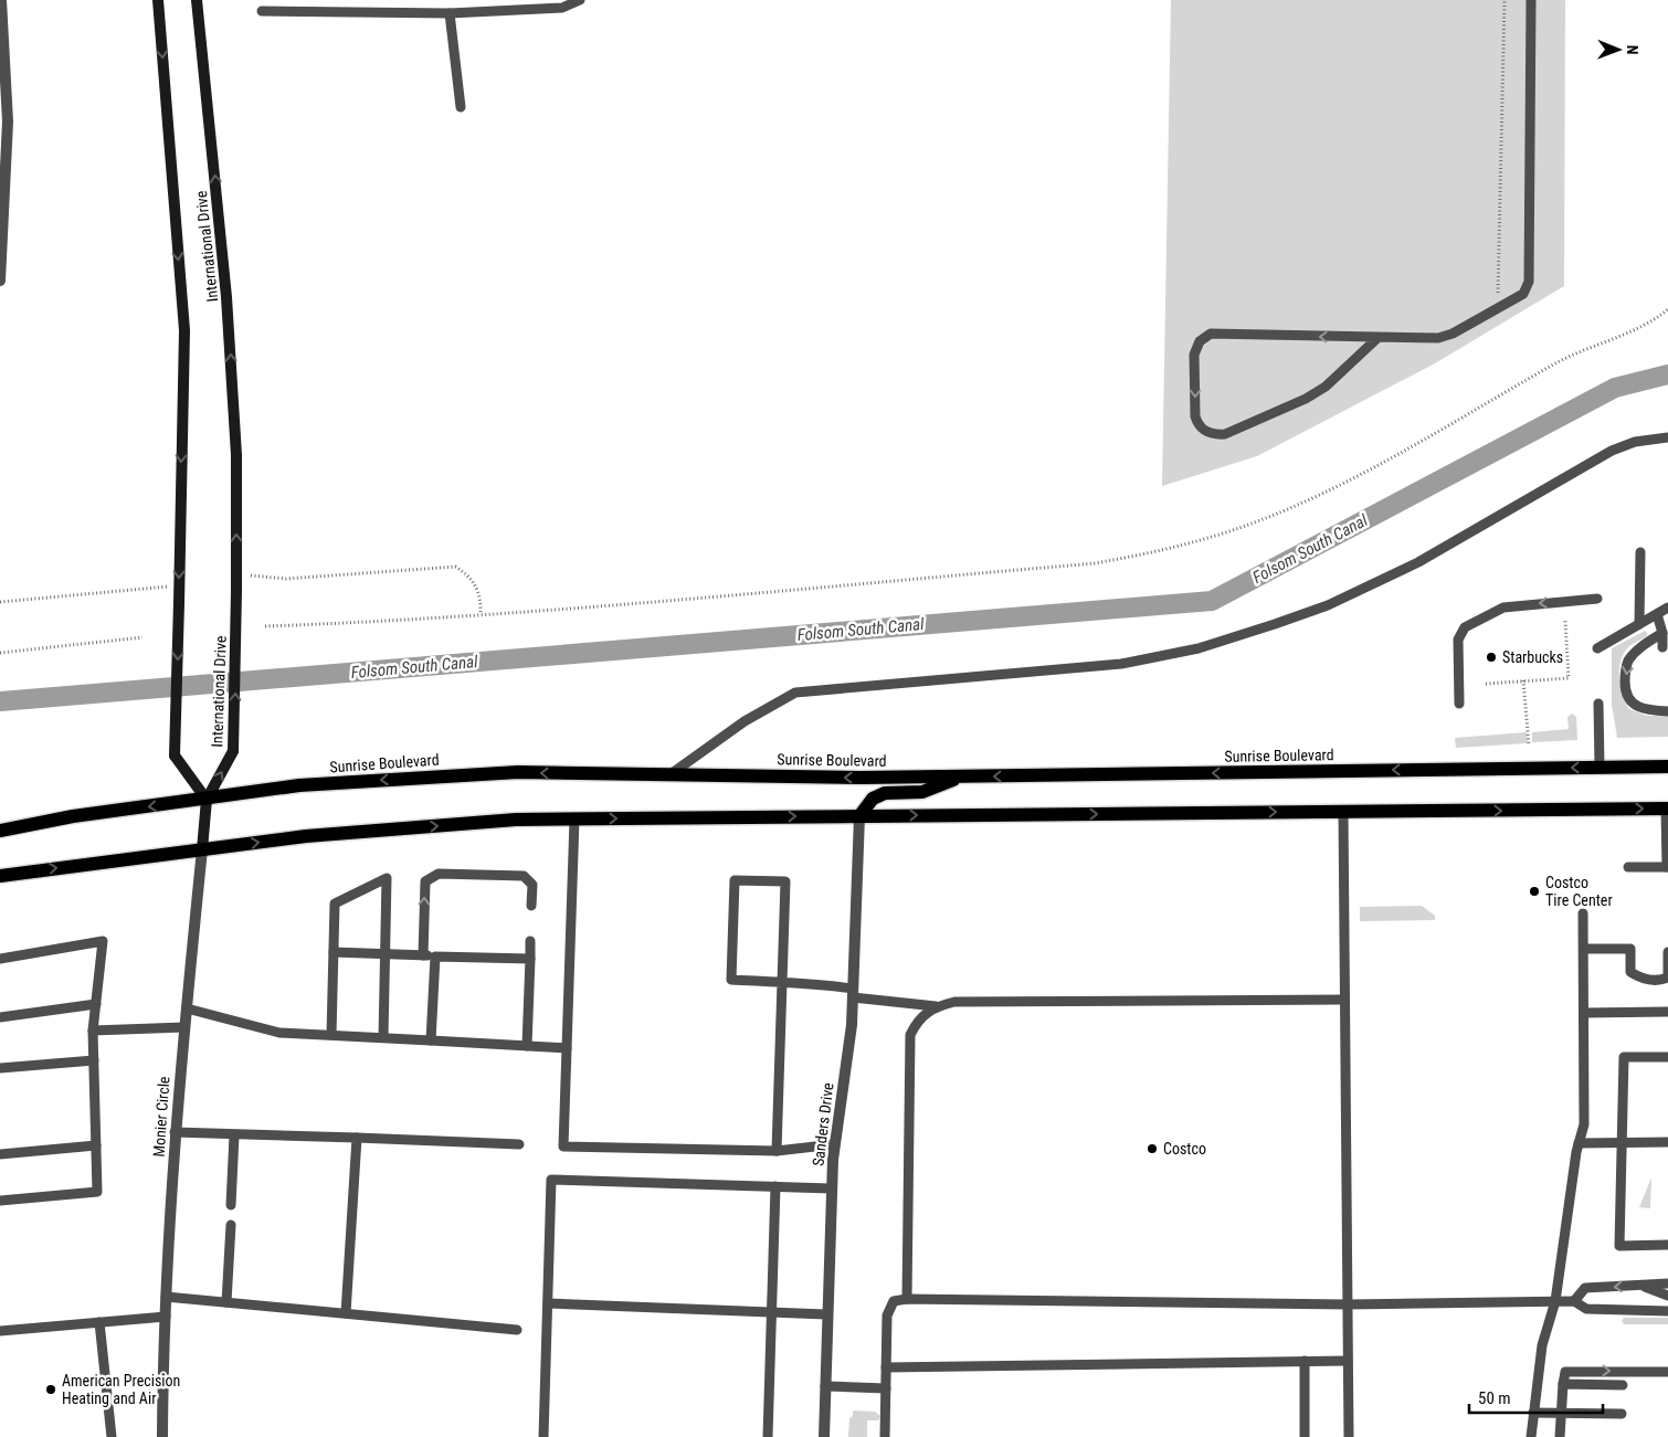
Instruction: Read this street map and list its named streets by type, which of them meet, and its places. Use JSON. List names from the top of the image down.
{
  "streets": {
    "main road": ["International Drive", "Sunrise Boulevard", "Monier Circle"],
    "street": ["Sanders Drive"]
  },
  "crossings": [
    ["International Drive", "Sunrise Boulevard"],
    ["International Drive", "Monier Circle"],
    ["Sunrise Boulevard", "Monier Circle"]
  ],
  "water": ["Folsom South Canal"],
  "places": [
    "Starbucks",
    "Costco Tire Center",
    "Costco",
    "American Precision Heating and Air"
  ],
  "scale_bar": "50 m",
  "north": "right"
}
